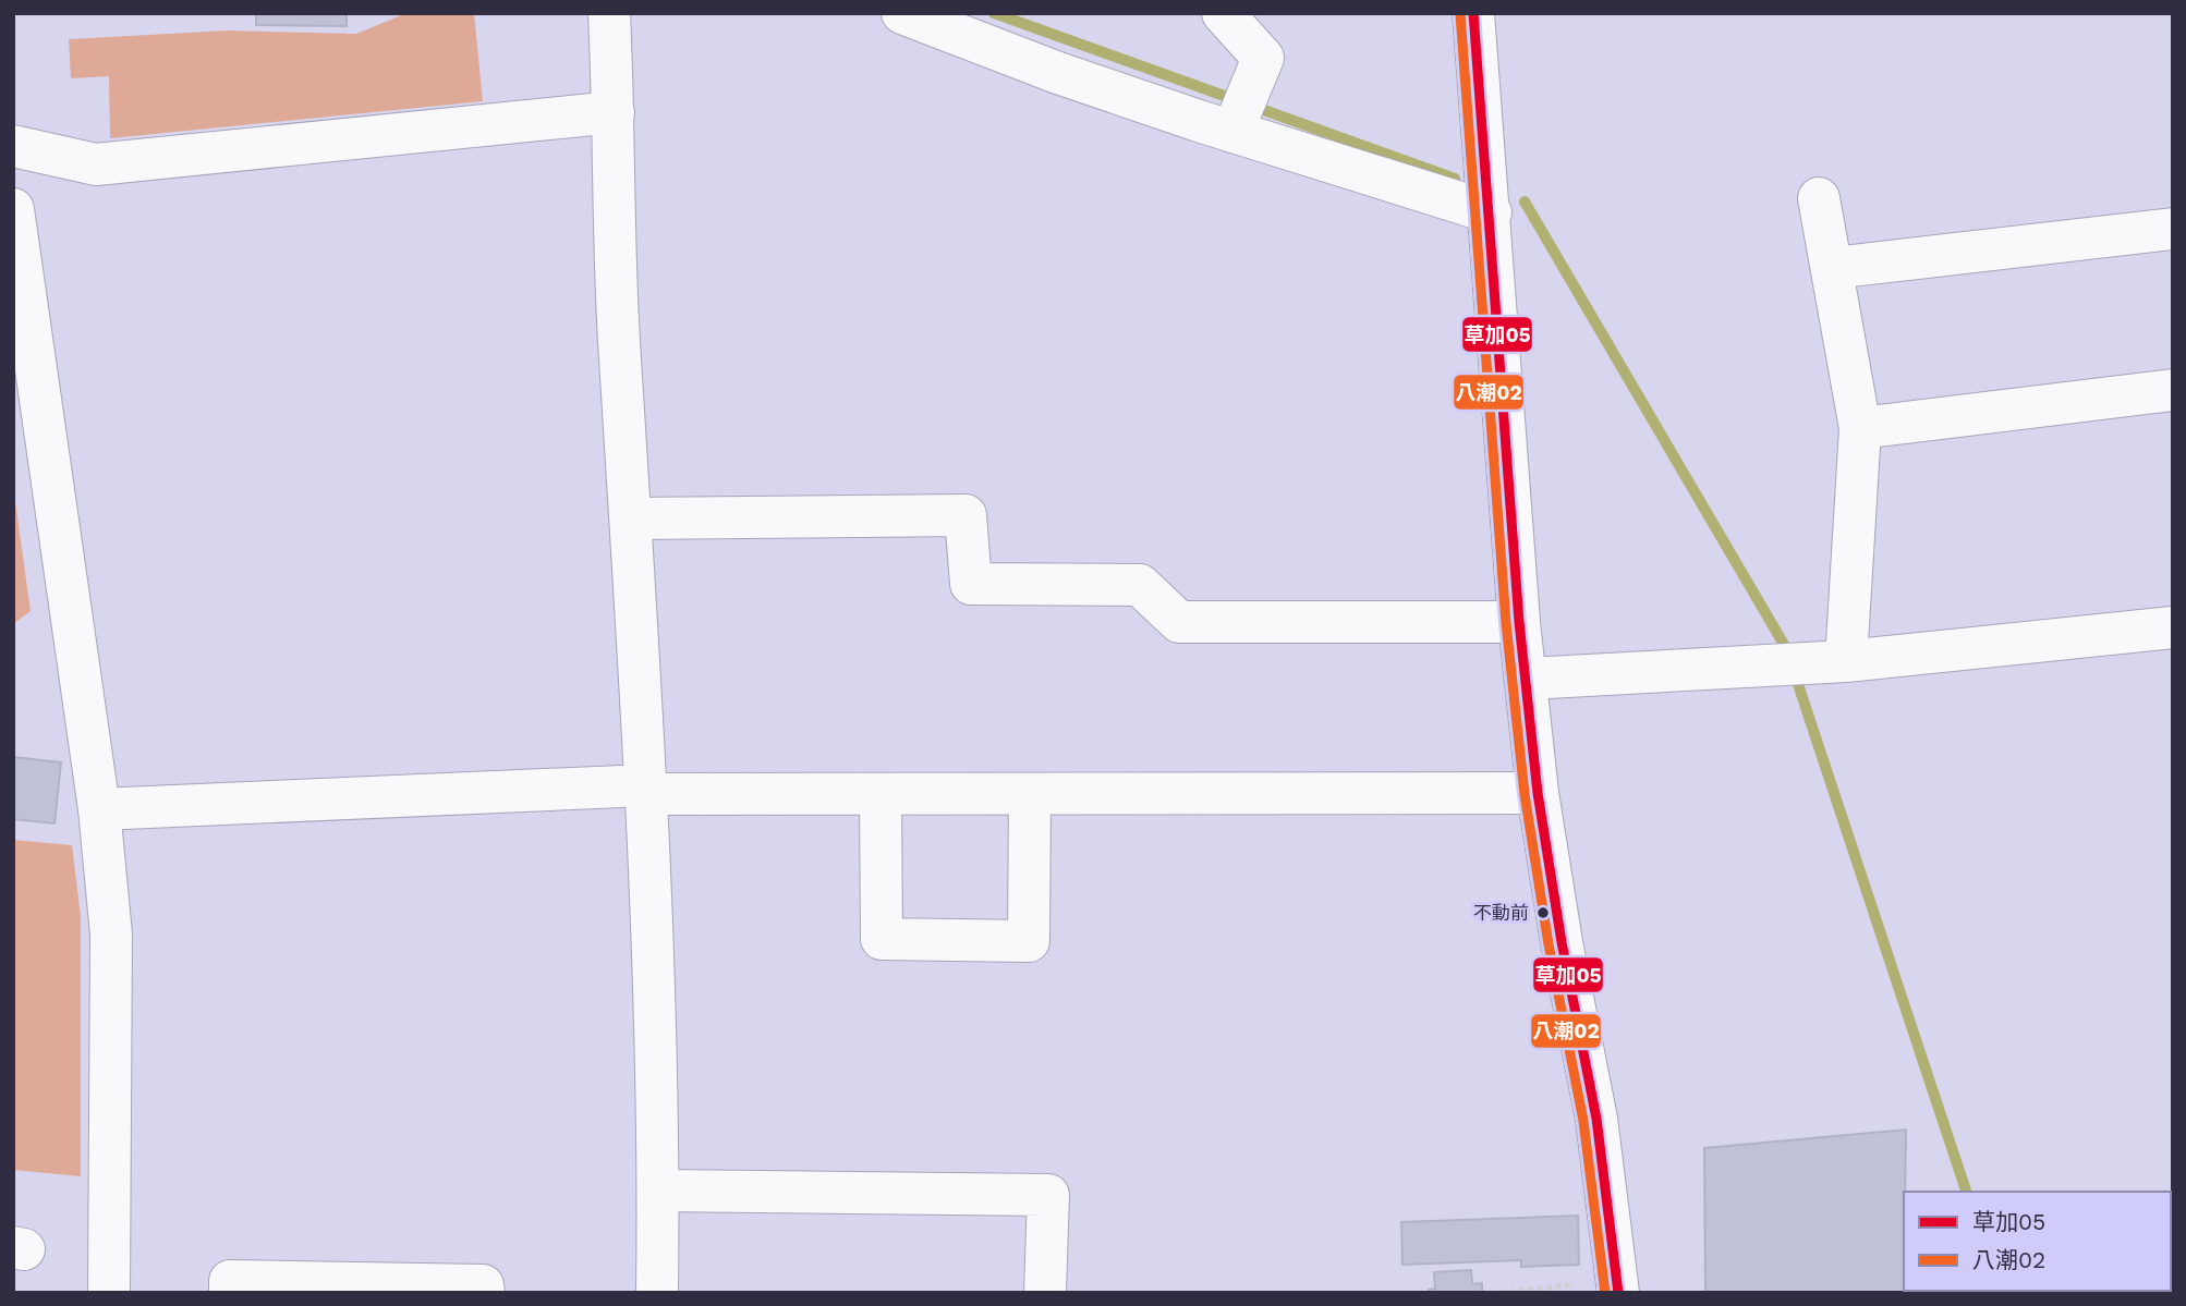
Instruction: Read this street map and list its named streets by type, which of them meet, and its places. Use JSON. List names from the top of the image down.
{
  "places": ["不動前"],
  "lines": ["transit line 草加05", "transit line 八潮02"],
  "legend": ["草加05", "八潮02"]
}
